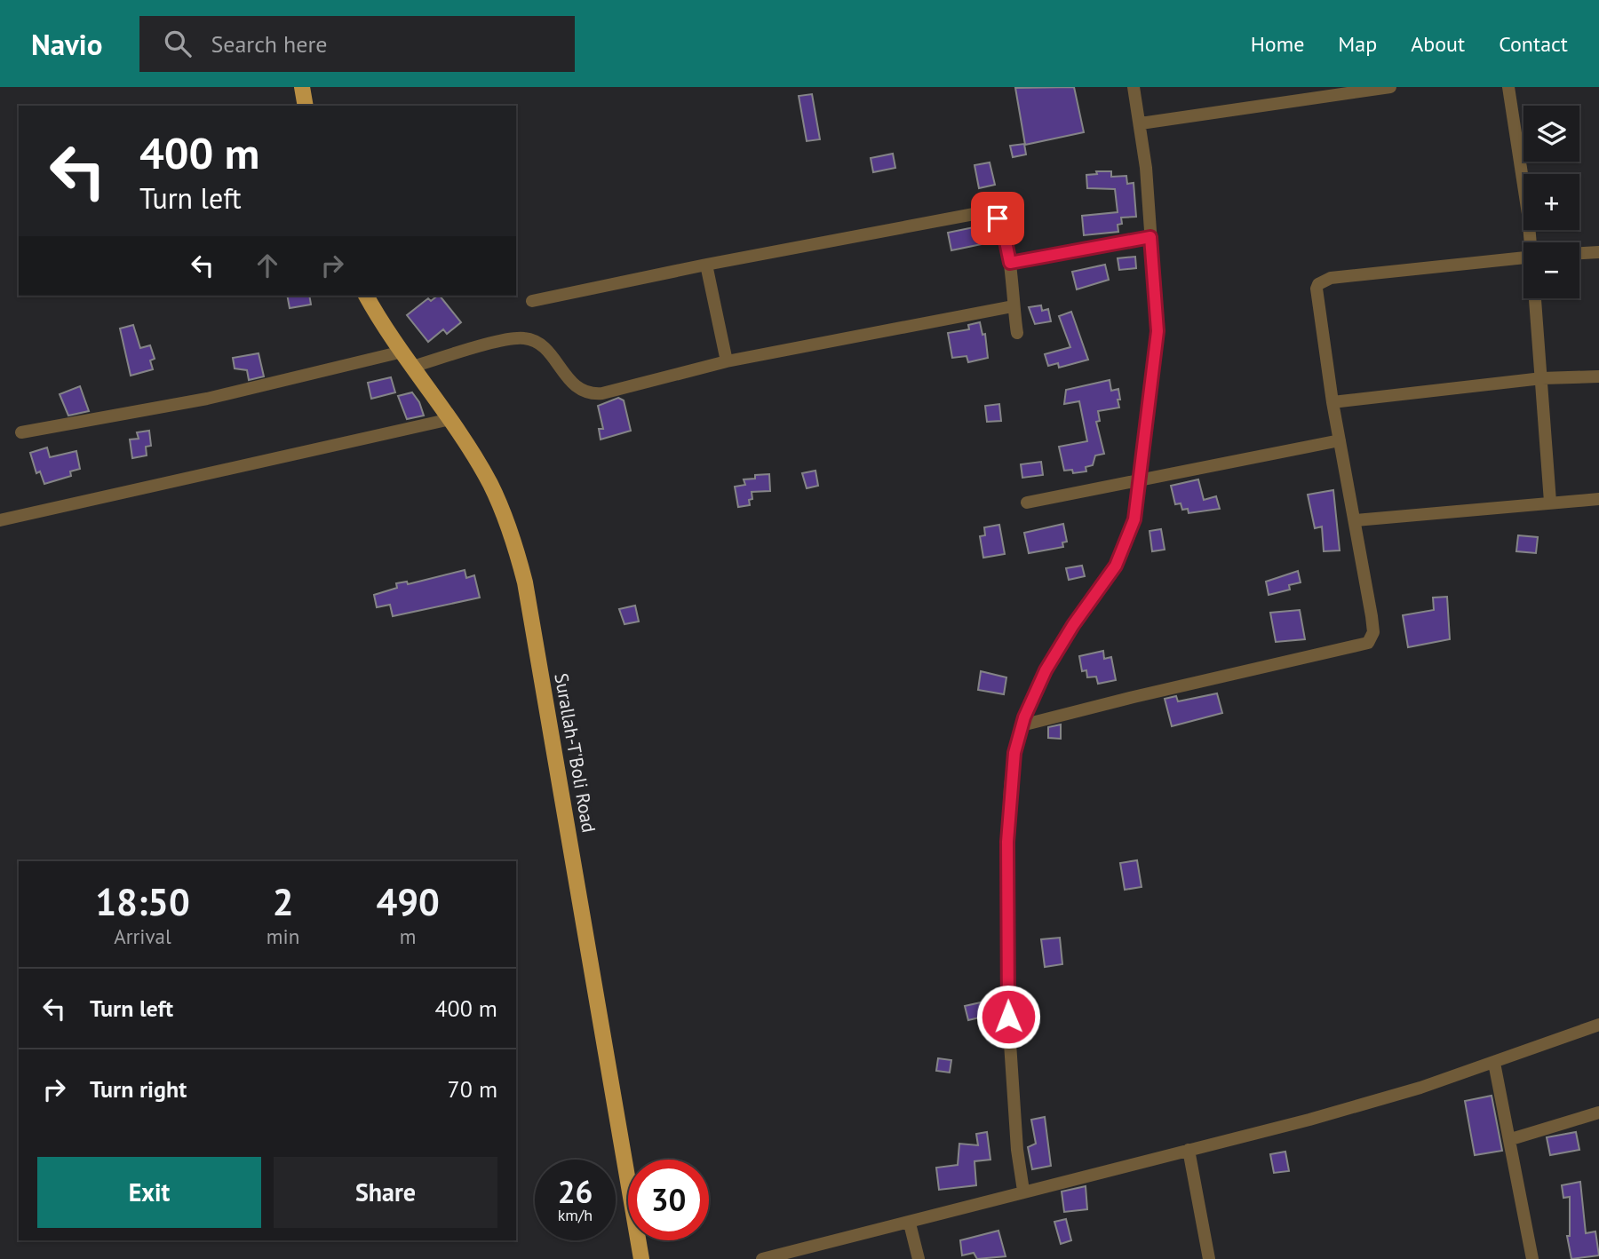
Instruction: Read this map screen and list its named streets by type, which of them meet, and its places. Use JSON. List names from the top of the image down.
{
  "streets": {
    "main road": ["Surallah-T'Boli Road"]
  },
  "page": {
    "header": "Navio",
    "search": "Search here",
    "nav": [
      "Home",
      "Map",
      "About",
      "Contact"
    ],
    "map_buttons": ["+", "−"],
    "turn": ["400 m", "Turn left"],
    "eta": [
      "18:50",
      "Arrival",
      "2",
      "min",
      "490",
      "m"
    ],
    "list": [
      {
        "name": "Turn left",
        "value": "400 m"
      },
      {
        "name": "Turn right",
        "value": "70 m"
      }
    ],
    "buttons": ["Exit", "Share"],
    "speed": "26 km/h",
    "limit": "30"
  }
}
